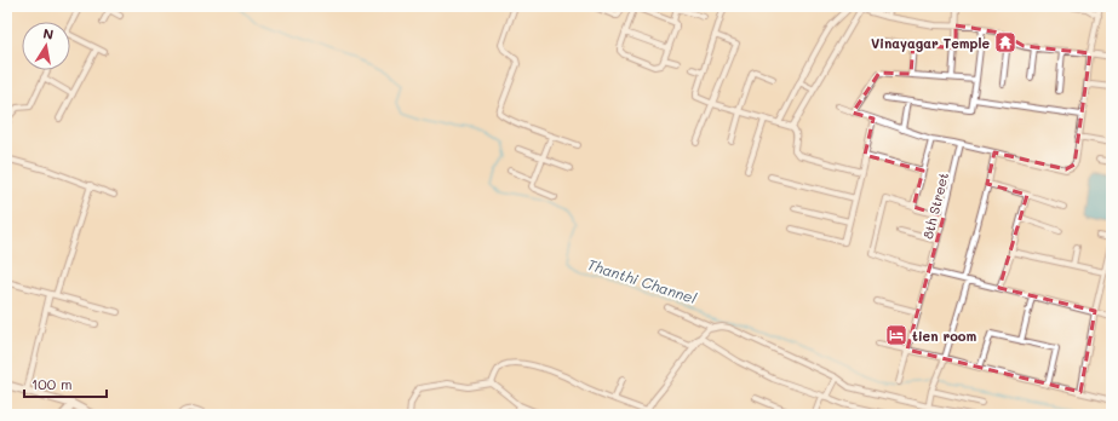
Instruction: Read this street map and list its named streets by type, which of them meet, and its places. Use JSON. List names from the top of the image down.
{
  "streets": {
    "street": ["8th Street"]
  },
  "water": ["Thanthi Channel"],
  "places": {
    "temple": ["Vinayagar Temple"],
    "hotel": ["tien room"]
  },
  "scale_bar": "100 m",
  "north": "top"
}
